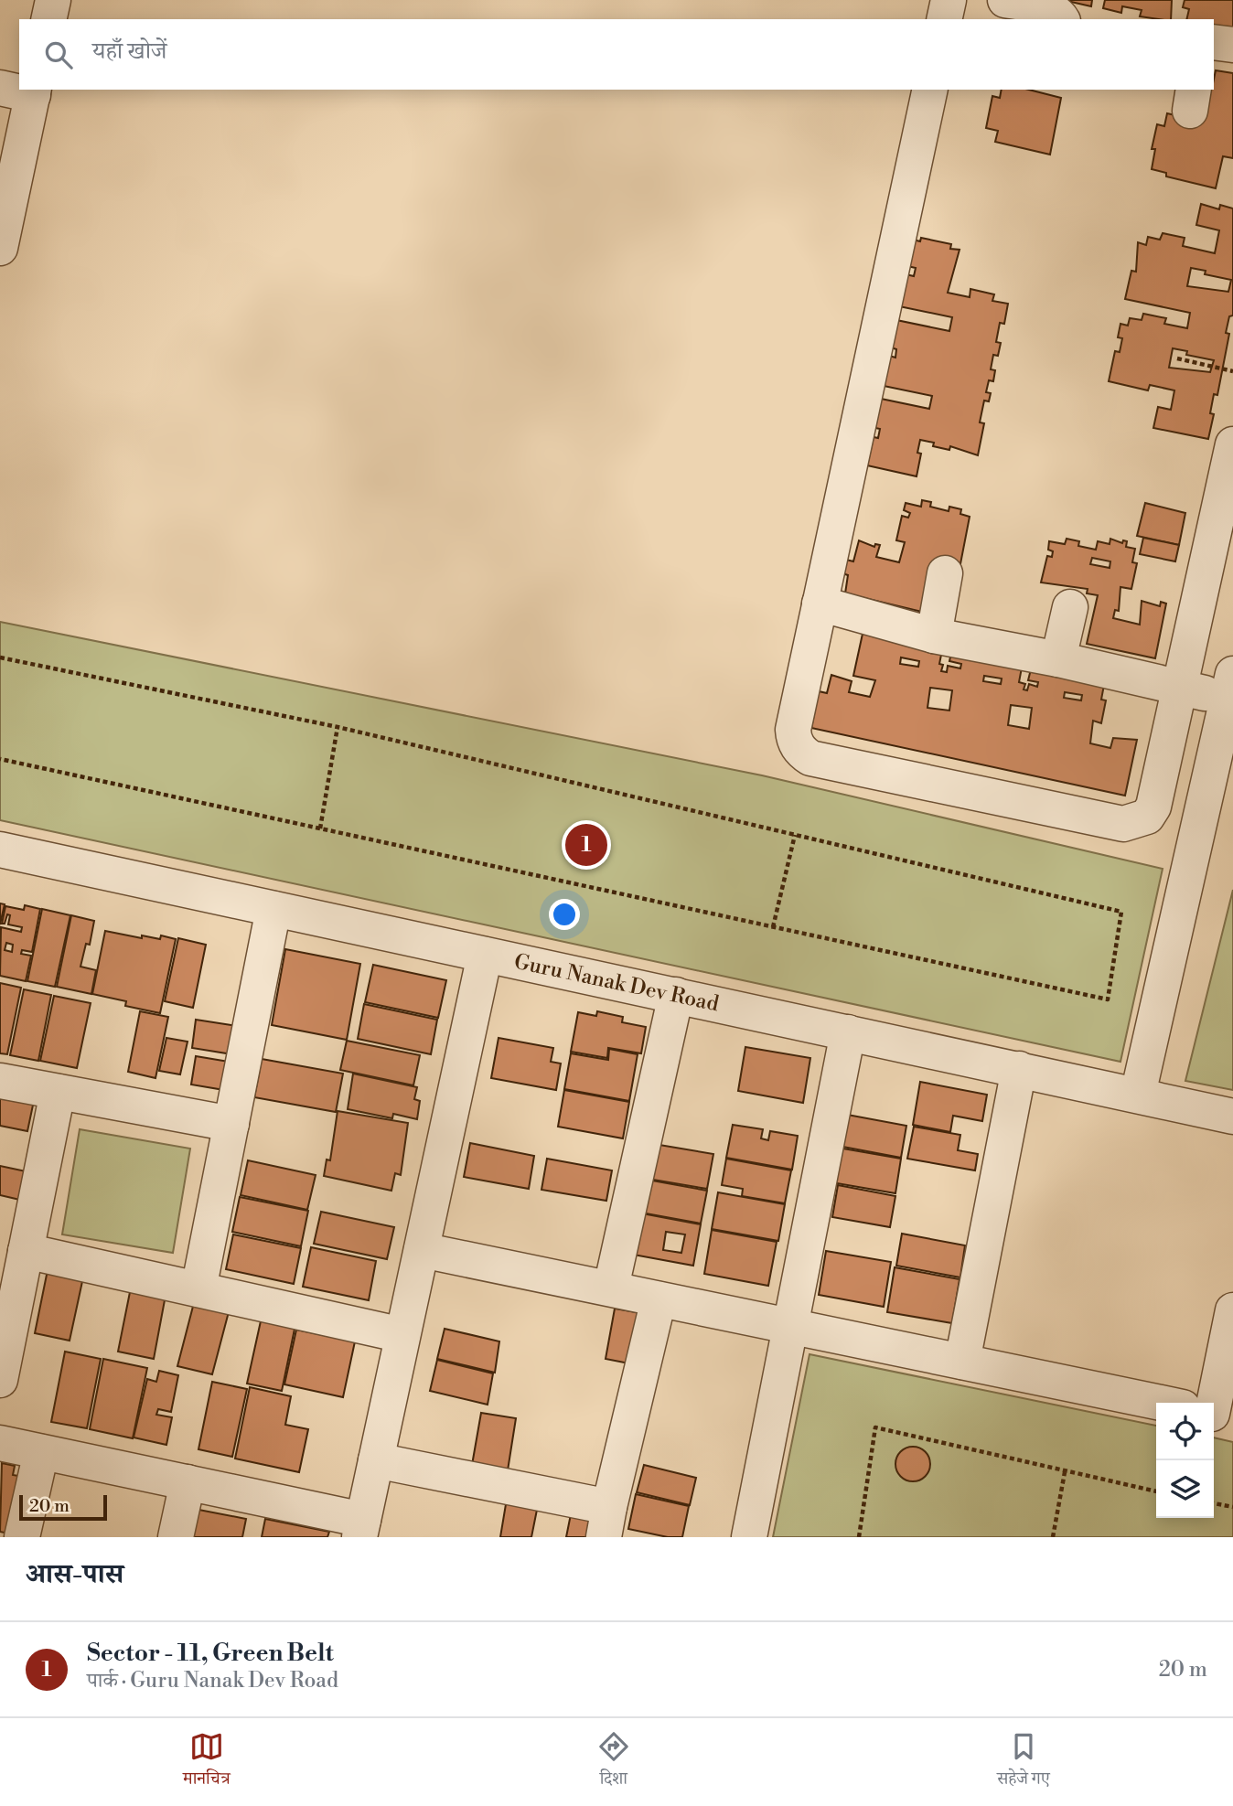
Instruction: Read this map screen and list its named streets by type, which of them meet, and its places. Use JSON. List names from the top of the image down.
{
  "streets": {
    "street": ["Guru Nanak Dev Road"]
  },
  "scale_bar": "20 m",
  "page": {
    "search": "यहाँ खोजें",
    "pins": "1",
    "scale": "20 m",
    "heading": "आस-पास",
    "list": [
      {
        "mark": "1",
        "name": "Sector - 11, Green Belt",
        "note": "पार्क · Guru Nanak Dev Road",
        "value": "20 m"
      }
    ],
    "nav": ["मानचित्र", "दिशा", "सहेजे गए"]
  }
}
